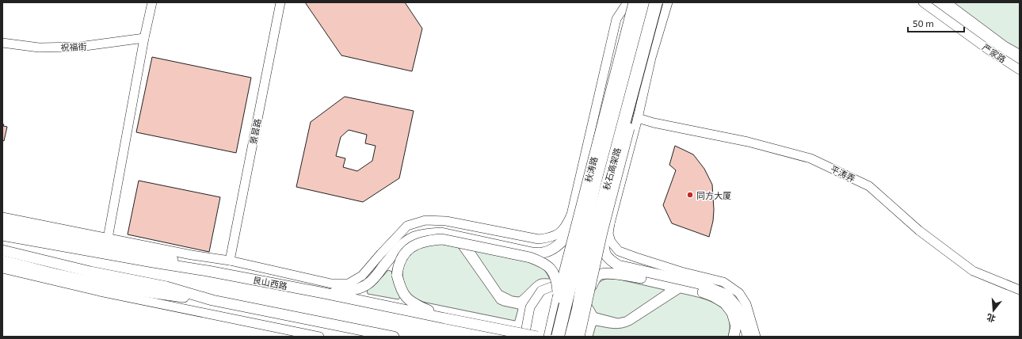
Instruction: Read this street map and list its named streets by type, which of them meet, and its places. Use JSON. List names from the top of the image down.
{
  "streets": {
    "highway": ["秋石高架路"],
    "main road": ["秋涛路", "艮山西路"],
    "street": [
      "祝福街",
      "严家路",
      "景昙路",
      "平涛弄"
    ]
  },
  "places": ["同方大厦"],
  "scale_bar": "50 m",
  "north": "bottom"
}
